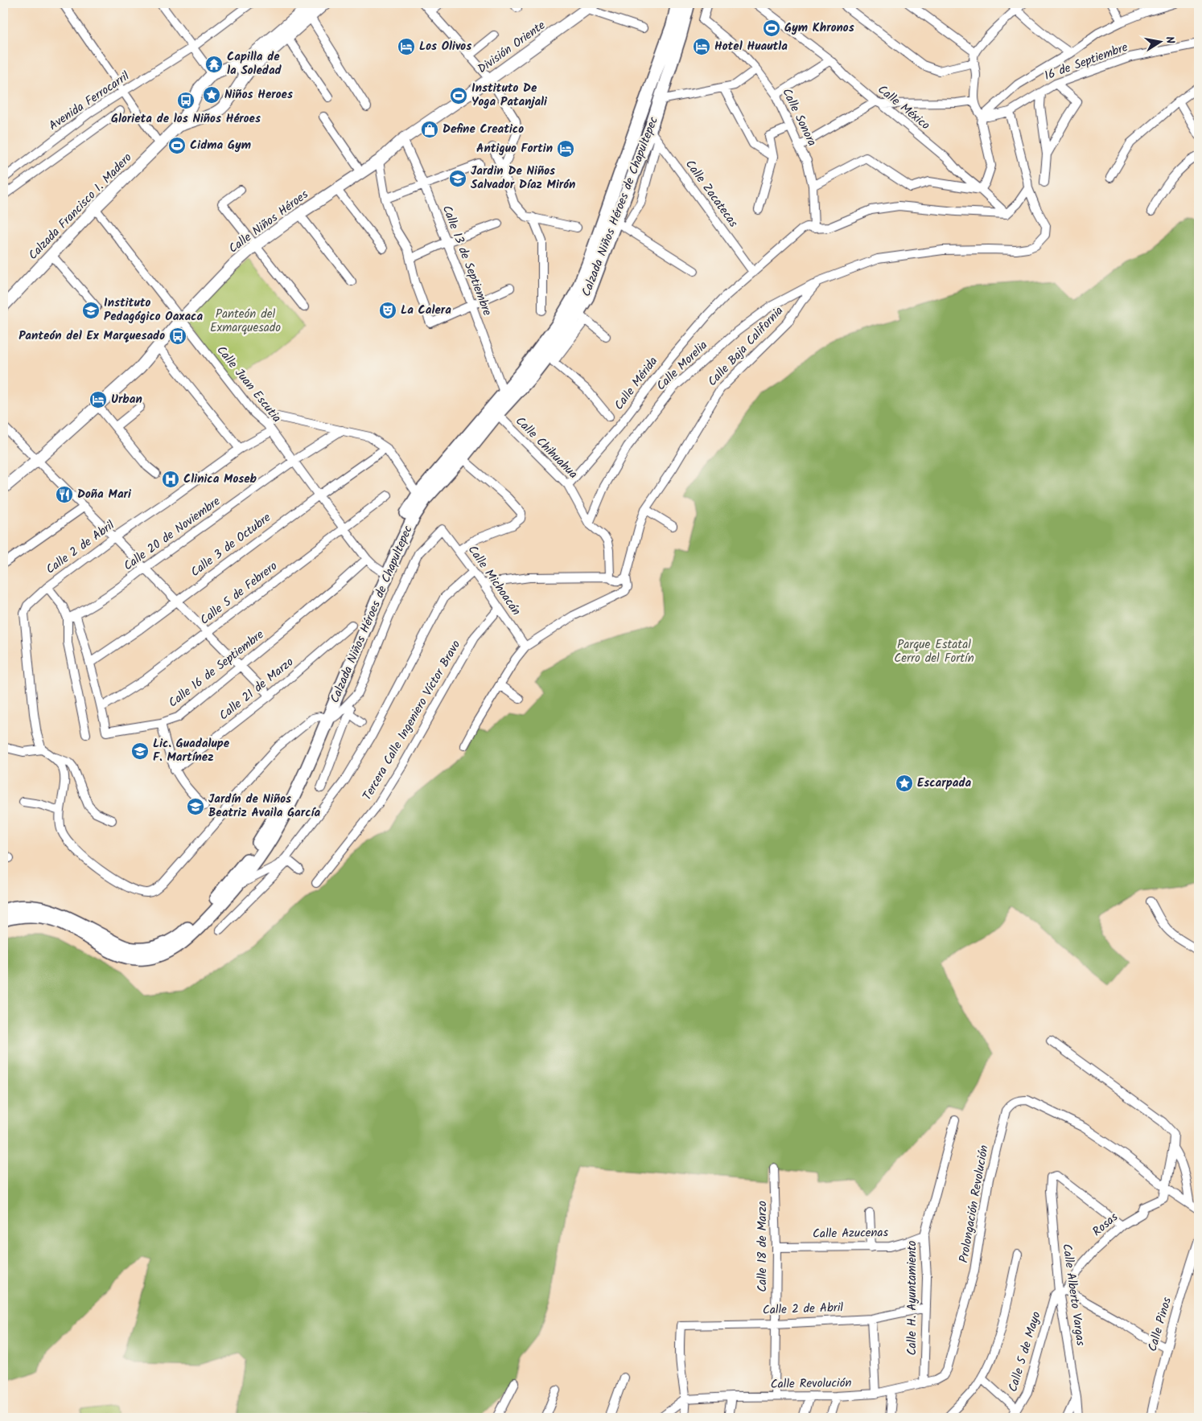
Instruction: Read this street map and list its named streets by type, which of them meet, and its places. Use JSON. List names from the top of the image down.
{
  "streets": {
    "main road": [
      "División Oriente",
      "Calzada Francisco I. Madero",
      "Calzada Niños Héroes de Chapultepec",
      "Calle Niños Héroes"
    ],
    "street": [
      "16 de Septiembre",
      "Avenida Ferrocarril",
      "Calle México",
      "Calle Sonora",
      "Calle Zacatecas",
      "Calle 13 de Septiembre",
      "Calle Baja California",
      "Calle Morelia",
      "Calle Mérida",
      "Calle Juan Escutia",
      "Calle Chihuahua",
      "Calle 20 de Noviembre",
      "Calle 3 de Octubre",
      "Calle 2 de Abril",
      "Calle Michoacán",
      "Calle 5 de Febrero",
      "Calle 16 de Septiembre",
      "Calle 21 de Marzo",
      "Tercera Calle Ingeniero Víctor Bravo",
      "Prolongación Revolución",
      "Rosas",
      "Calle Azucenas",
      "Calle 18 de Marzo",
      "Calle Alberto Vargas",
      "Calle H. Ayuntamiento",
      "Calle Pinos",
      "Calle 5 de Mayo",
      "Calle Revolución"
    ]
  },
  "crossings": [
    ["División Oriente", "Calle Niños Héroes"],
    ["División Oriente", "Calle 13 de Septiembre"],
    ["16 de Septiembre", "Calle Baja California"],
    ["Calle México", "Calle Mérida"],
    ["Calle Sonora", "Calle Mérida"],
    ["Calle Zacatecas", "Calzada Niños Héroes de Chapultepec"],
    ["Calle Zacatecas", "Calle Mérida"],
    ["Calzada Francisco I. Madero", "Calle Juan Escutia"],
    ["Calzada Niños Héroes de Chapultepec", "Calle 13 de Septiembre"],
    ["Calzada Niños Héroes de Chapultepec", "Calle Chihuahua"],
    ["Calle Niños Héroes", "Calle 13 de Septiembre"],
    ["Calle Niños Héroes", "Calle Juan Escutia"],
    ["Calle Baja California", "Calle Morelia"],
    ["Calle Morelia", "Calle Chihuahua"],
    ["Calle Mérida", "Calle Chihuahua"],
    ["Calle Juan Escutia", "Calle 20 de Noviembre"],
    ["Calle Juan Escutia", "Calle 3 de Octubre"],
    ["Calle Juan Escutia", "Calle 2 de Abril"],
    ["Calle Juan Escutia", "Calle 5 de Febrero"],
    ["Calle Juan Escutia", "Calle 16 de Septiembre"],
    ["Calle 20 de Noviembre", "Calle 2 de Abril"],
    ["Calle 20 de Noviembre", "Calle 16 de Septiembre"],
    ["Calle 3 de Octubre", "Calle 2 de Abril"],
    ["Calle 3 de Octubre", "Calle 16 de Septiembre"],
    ["Calle 2 de Abril", "Calle 18 de Marzo"],
    ["Calle 2 de Abril", "Calle H. Ayuntamiento"],
    ["Calle 2 de Abril", "Calle Revolución"],
    ["Calle Michoacán", "Tercera Calle Ingeniero Víctor Bravo"],
    ["Calle 5 de Febrero", "Calle 16 de Septiembre"],
    ["Prolongación Revolución", "Rosas"],
    ["Prolongación Revolución", "Calle Revolución"],
    ["Rosas", "Calle Alberto Vargas"],
    ["Rosas", "Calle 5 de Mayo"],
    ["Calle Azucenas", "Calle 18 de Marzo"],
    ["Calle Azucenas", "Calle H. Ayuntamiento"],
    ["Calle 18 de Marzo", "Calle Revolución"],
    ["Calle Alberto Vargas", "Calle 5 de Mayo"],
    ["Calle H. Ayuntamiento", "Calle Revolución"]
  ],
  "parks": ["Panteón del Exmarquesado", "Parque Estatal Cerro del Fortín"],
  "places": {
    "sports": ["Gym Khronos", "Instituto De Yoga Patanjali", "Cidma Gym"],
    "hotel": [
      "Los Olivos",
      "Hotel Huautla",
      "Antiguo Fortin",
      "Urban"
    ],
    "temple": ["Capilla de la Soledad"],
    "place": ["Niños Heroes", "Escarpada"],
    "bus stop": ["Glorieta de los Niños Héroes", "Panteón del Ex Marquesado"],
    "shop": ["Define Creatico"],
    "school or university": [
      "Jardin De Niños Salvador Díaz Mirón",
      "Instituto Pedagógico Oaxaca",
      "Lic. Guadalupe F. Martínez",
      "Jardín de Niños Beatriz Availa García"
    ],
    "theatre": ["La Calera"],
    "hospital": ["Clinica Moseb"],
    "restaurant": ["Doña Mari"]
  },
  "north": "right"
}
